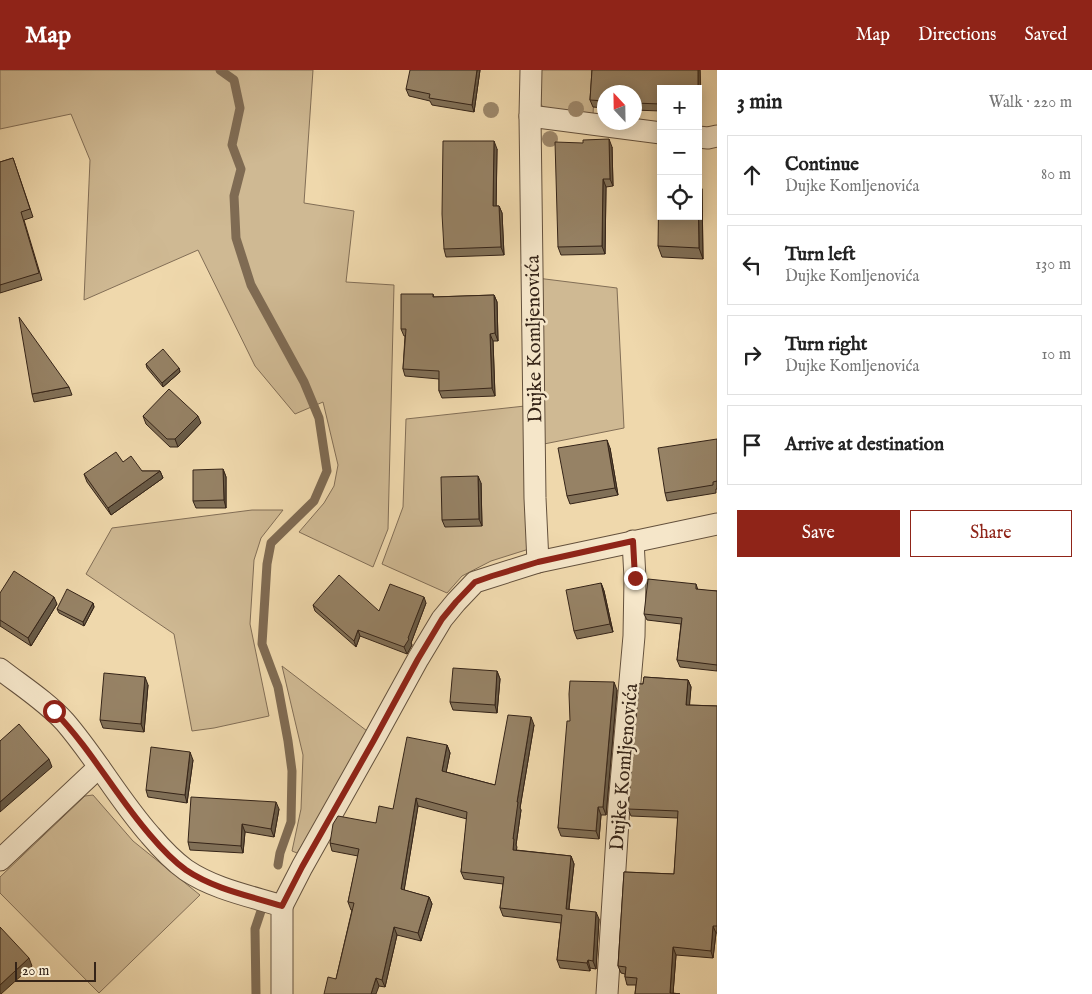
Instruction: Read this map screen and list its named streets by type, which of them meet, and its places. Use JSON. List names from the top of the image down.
{
  "streets": {
    "street": ["Dujke Komljenovića"]
  },
  "scale_bar": "20 m",
  "north": "top",
  "page": {
    "header": "Map",
    "nav": ["Map", "Directions", "Saved"],
    "heading": ["3 min", "Walk · 220 m"],
    "map_buttons": ["+", "−"],
    "list": [
      ["Continue", "Dujke Komljenovića", "80 m"],
      ["Turn left", "Dujke Komljenovića", "130 m"],
      ["Turn right", "Dujke Komljenovića", "10 m"],
      "Arrive at destination"
    ],
    "buttons": ["Save", "Share"],
    "scale": "20 m"
  }
}
